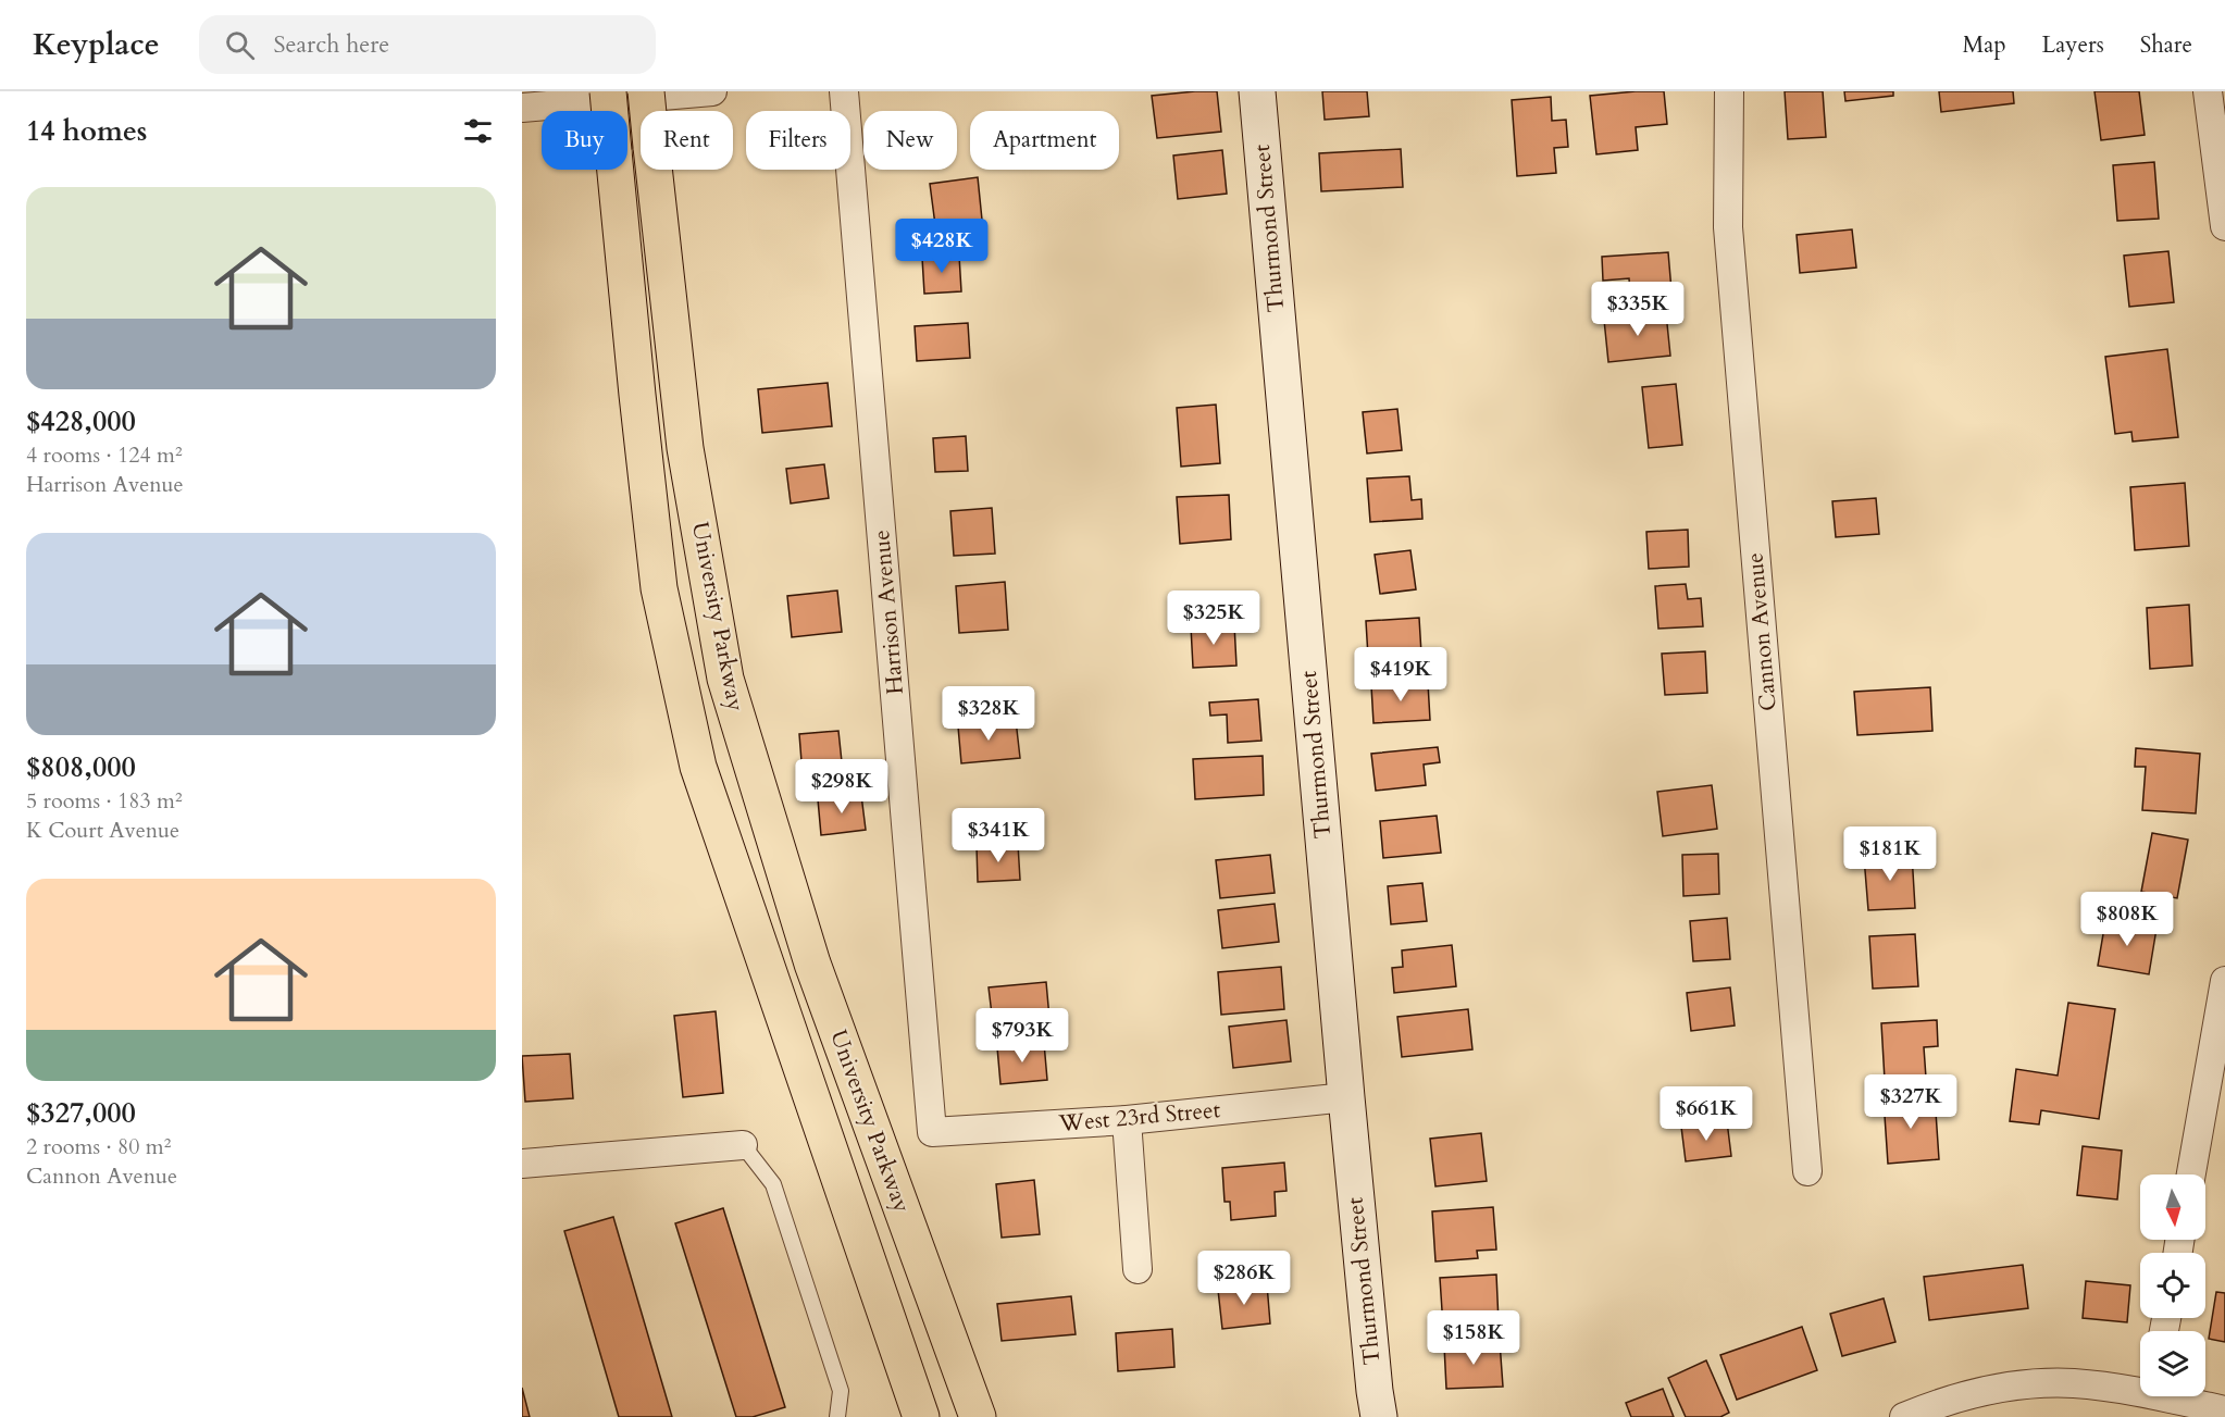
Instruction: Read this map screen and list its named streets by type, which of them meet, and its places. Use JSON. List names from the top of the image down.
{
  "streets": {
    "main road": ["University Parkway"],
    "street": [
      "Thurmond Street",
      "Harrison Avenue",
      "Cannon Avenue",
      "West 23rd Street"
    ]
  },
  "crossings": [
    ["Thurmond Street", "West 23rd Street"],
    ["Harrison Avenue", "West 23rd Street"]
  ],
  "north": "bottom",
  "page": {
    "header": "Keyplace",
    "search": "Search here",
    "nav": ["Map", "Layers", "Share"],
    "heading": "14 homes",
    "chip": [
      "Buy",
      "Rent",
      "Filters",
      "New",
      "Apartment"
    ],
    "list": [
      {
        "name": "$428,000",
        "note": "4 rooms · 124 m² · Harrison Avenue"
      },
      {
        "name": "$808,000",
        "note": "5 rooms · 183 m² · K Court Avenue"
      },
      {
        "name": "$327,000",
        "note": "2 rooms · 80 m² · Cannon Avenue"
      }
    ],
    "price": [
      "$428K",
      "$335K",
      "$325K",
      "$419K",
      "$328K",
      "$298K",
      "$341K",
      "$181K",
      "$808K",
      "$793K",
      "$327K",
      "$661K",
      "$286K",
      "$158K"
    ]
  }
}
